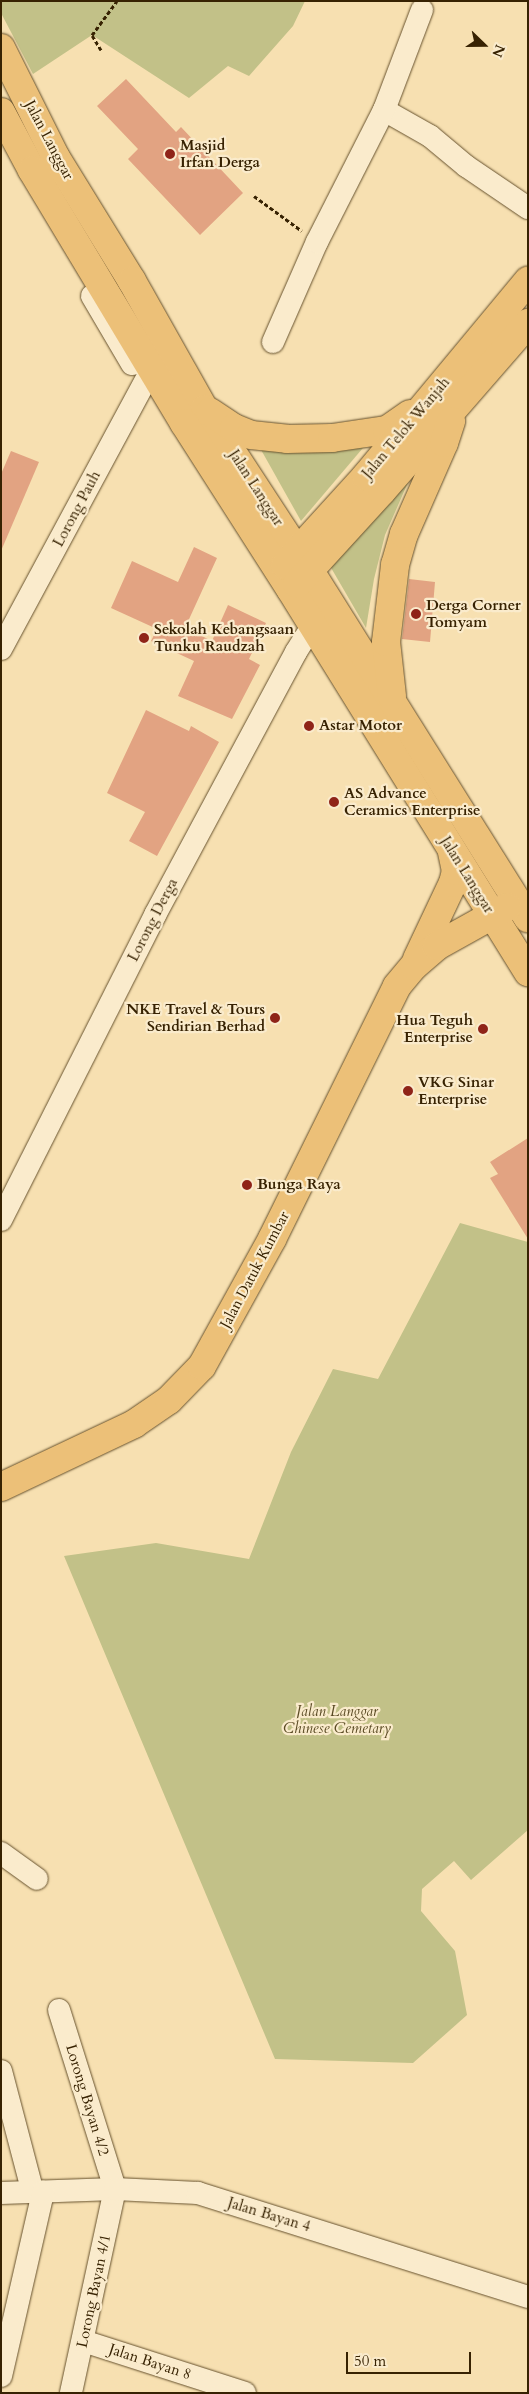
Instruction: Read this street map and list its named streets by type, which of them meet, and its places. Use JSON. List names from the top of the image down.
{
  "streets": {
    "main road": ["Jalan Langgar", "Jalan Telok Wanjah", "Jalan Datuk Kumbar"],
    "street": [
      "Lorong Pauh",
      "Lorong Derga",
      "Lorong Bayan 4/2",
      "Jalan Bayan 4",
      "Lorong Bayan 4/1",
      "Jalan Bayan 8"
    ]
  },
  "crossings": [
    ["Jalan Langgar", "Jalan Telok Wanjah"],
    ["Jalan Langgar", "Lorong Pauh"],
    ["Jalan Langgar", "Lorong Derga"],
    ["Jalan Langgar", "Jalan Datuk Kumbar"],
    ["Lorong Bayan 4/2", "Jalan Bayan 4"],
    ["Lorong Bayan 4/2", "Lorong Bayan 4/1"],
    ["Jalan Bayan 4", "Lorong Bayan 4/1"],
    ["Lorong Bayan 4/1", "Jalan Bayan 8"]
  ],
  "parks": ["Jalan Langgar Chinese Cemetary"],
  "places": [
    "Masjid Irfan Derga",
    "Derga Corner Tomyam",
    "Sekolah Kebangsaan Tunku Raudzah",
    "Astar Motor",
    "AS Advance Ceramics Enterprise",
    "NKE Travel & Tours Sendirian Berhad",
    "Hua Teguh Enterprise",
    "VKG Sinar Enterprise",
    "Bunga Raya"
  ],
  "scale_bar": "50 m",
  "north": "right"
}
